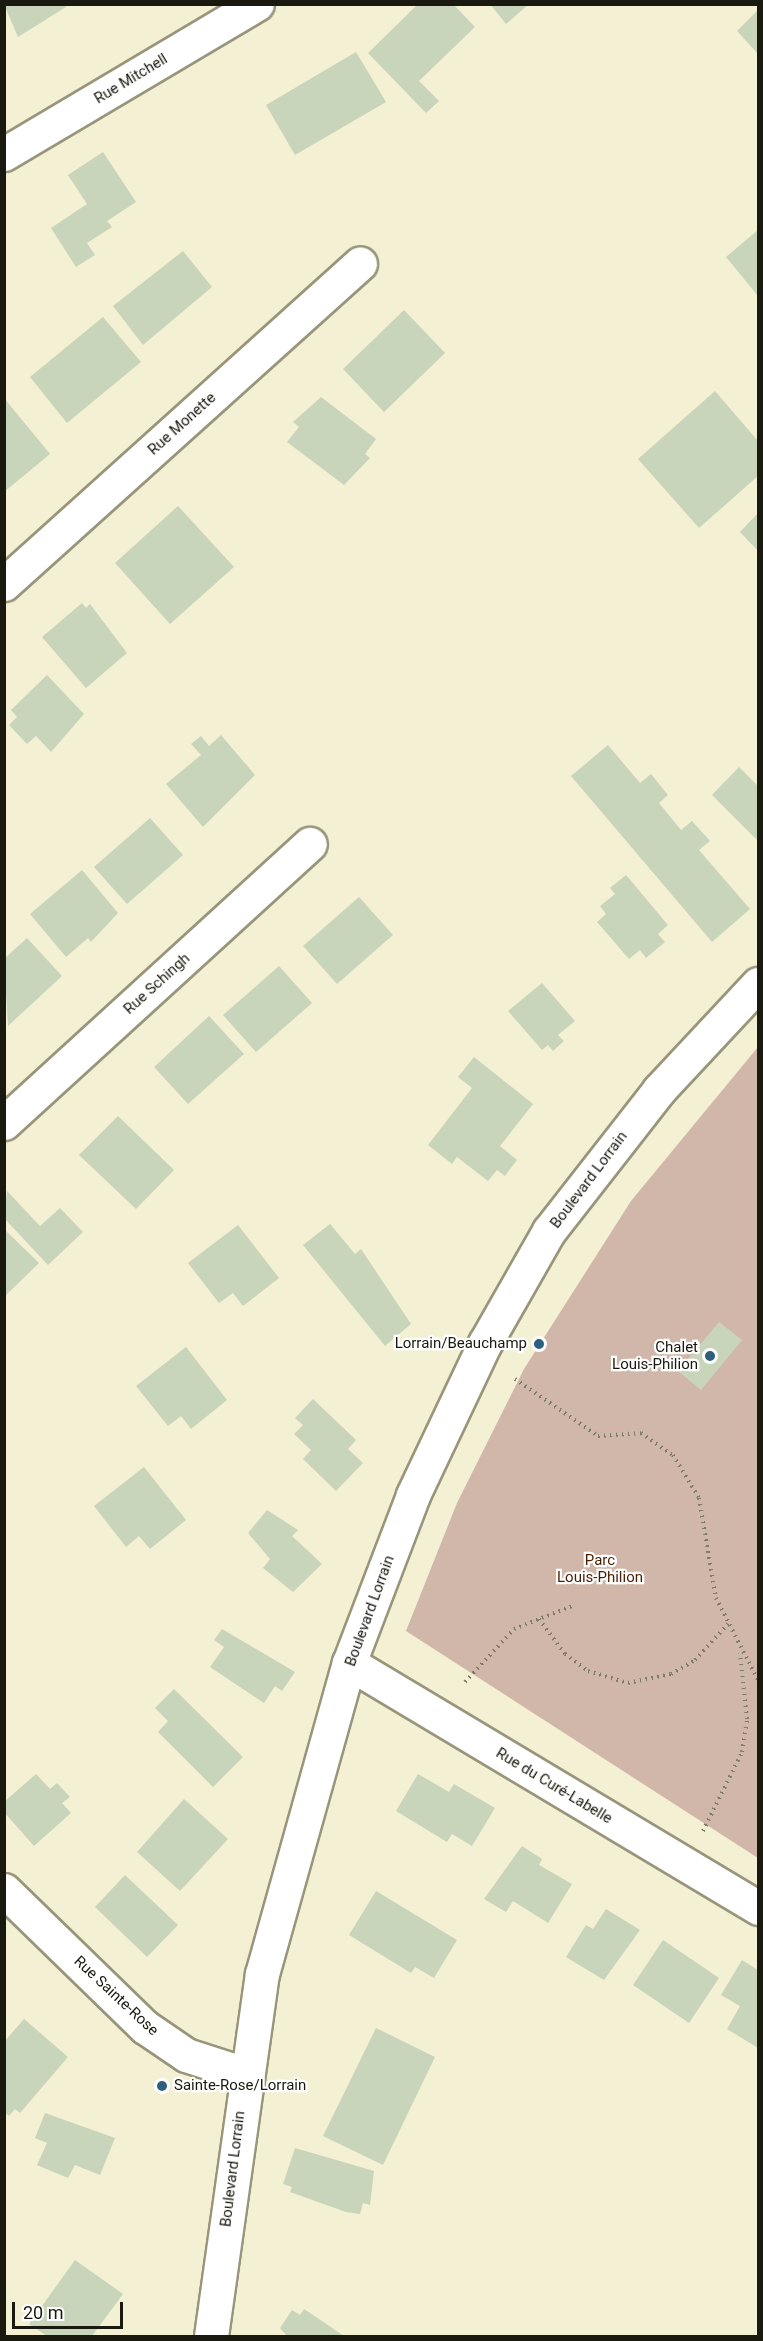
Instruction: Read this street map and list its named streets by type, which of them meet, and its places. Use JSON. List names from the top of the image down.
{
  "streets": {
    "street": [
      "Rue Mitchell",
      "Rue Monette",
      "Rue Schingh",
      "Boulevard Lorrain",
      "Rue du Curé-Labelle",
      "Rue Sainte-Rose"
    ]
  },
  "crossings": [
    ["Boulevard Lorrain", "Rue du Curé-Labelle"],
    ["Boulevard Lorrain", "Rue Sainte-Rose"]
  ],
  "parks": ["Parc Louis-Philion"],
  "places": ["Lorrain/Beauchamp", "Chalet Louis-Philion", "Sainte-Rose/Lorrain"],
  "scale_bar": "20 m"
}
